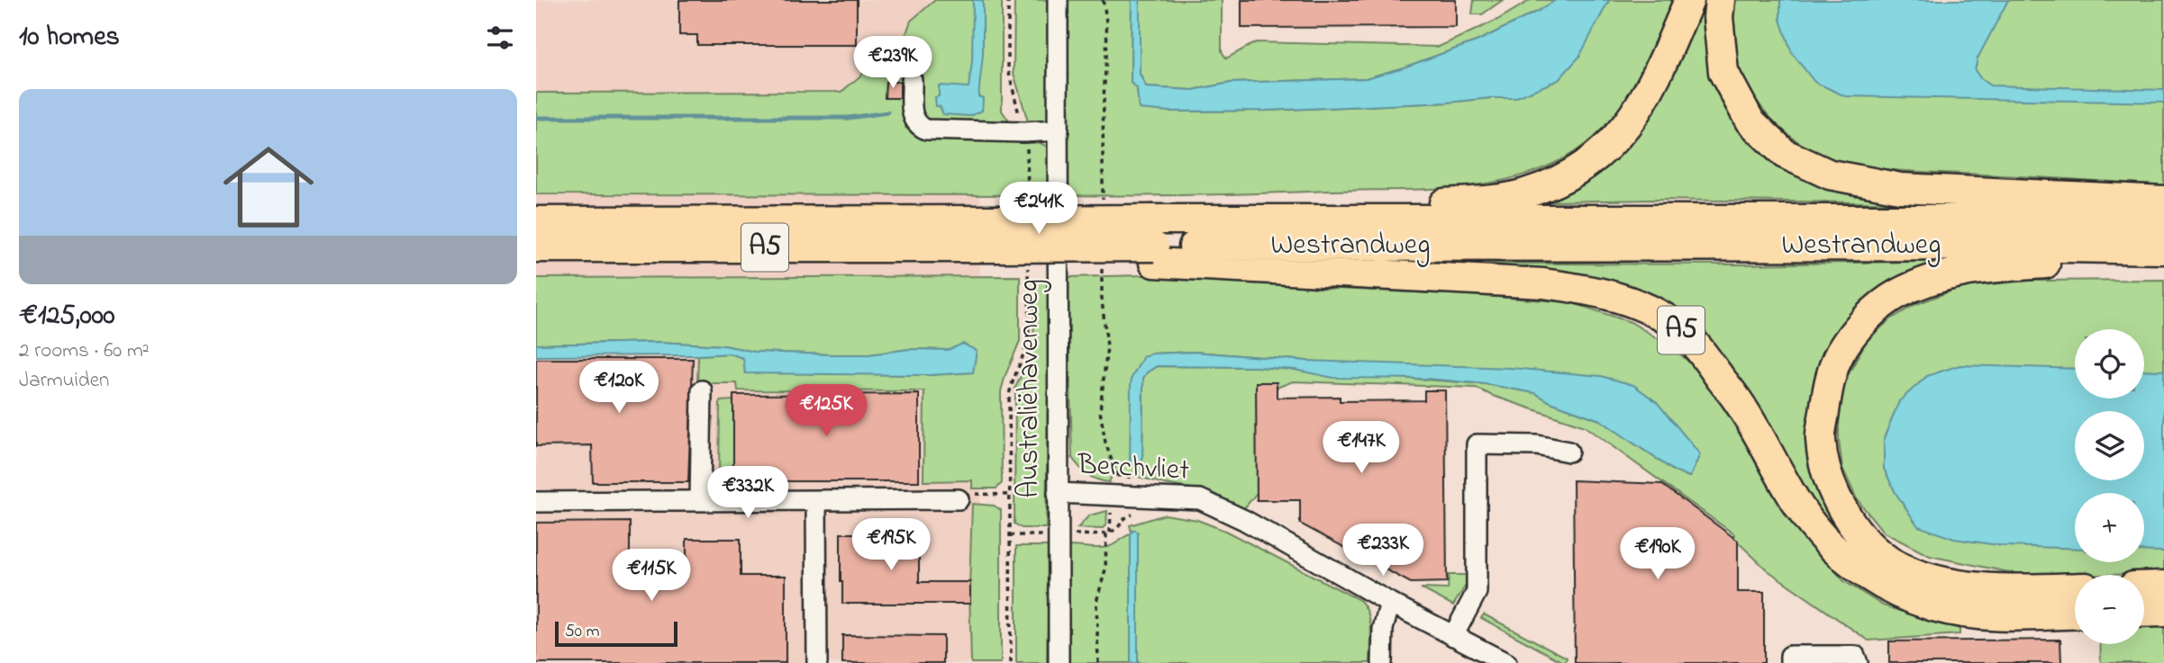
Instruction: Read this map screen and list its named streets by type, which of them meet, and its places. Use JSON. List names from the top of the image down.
{
  "streets": {
    "highway": ["Westrandweg", "A5"],
    "street": ["Australiëhavenweg", "Berchvliet"]
  },
  "crossings": [
    ["Westrandweg", "A5"],
    ["Australiëhavenweg", "Berchvliet"]
  ],
  "scale_bar": "50 m",
  "page": {
    "heading": "10 homes",
    "price": [
      "€239K",
      "€241K",
      "€120K",
      "€125K",
      "€147K",
      "€332K",
      "€195K",
      "€233K",
      "€190K",
      "€115K"
    ],
    "list": [
      {
        "name": "€125,000",
        "note": "2 rooms · 60 m² · Jarmuiden"
      }
    ],
    "map_buttons": ["+", "−"],
    "scale": "50 m"
  }
}
